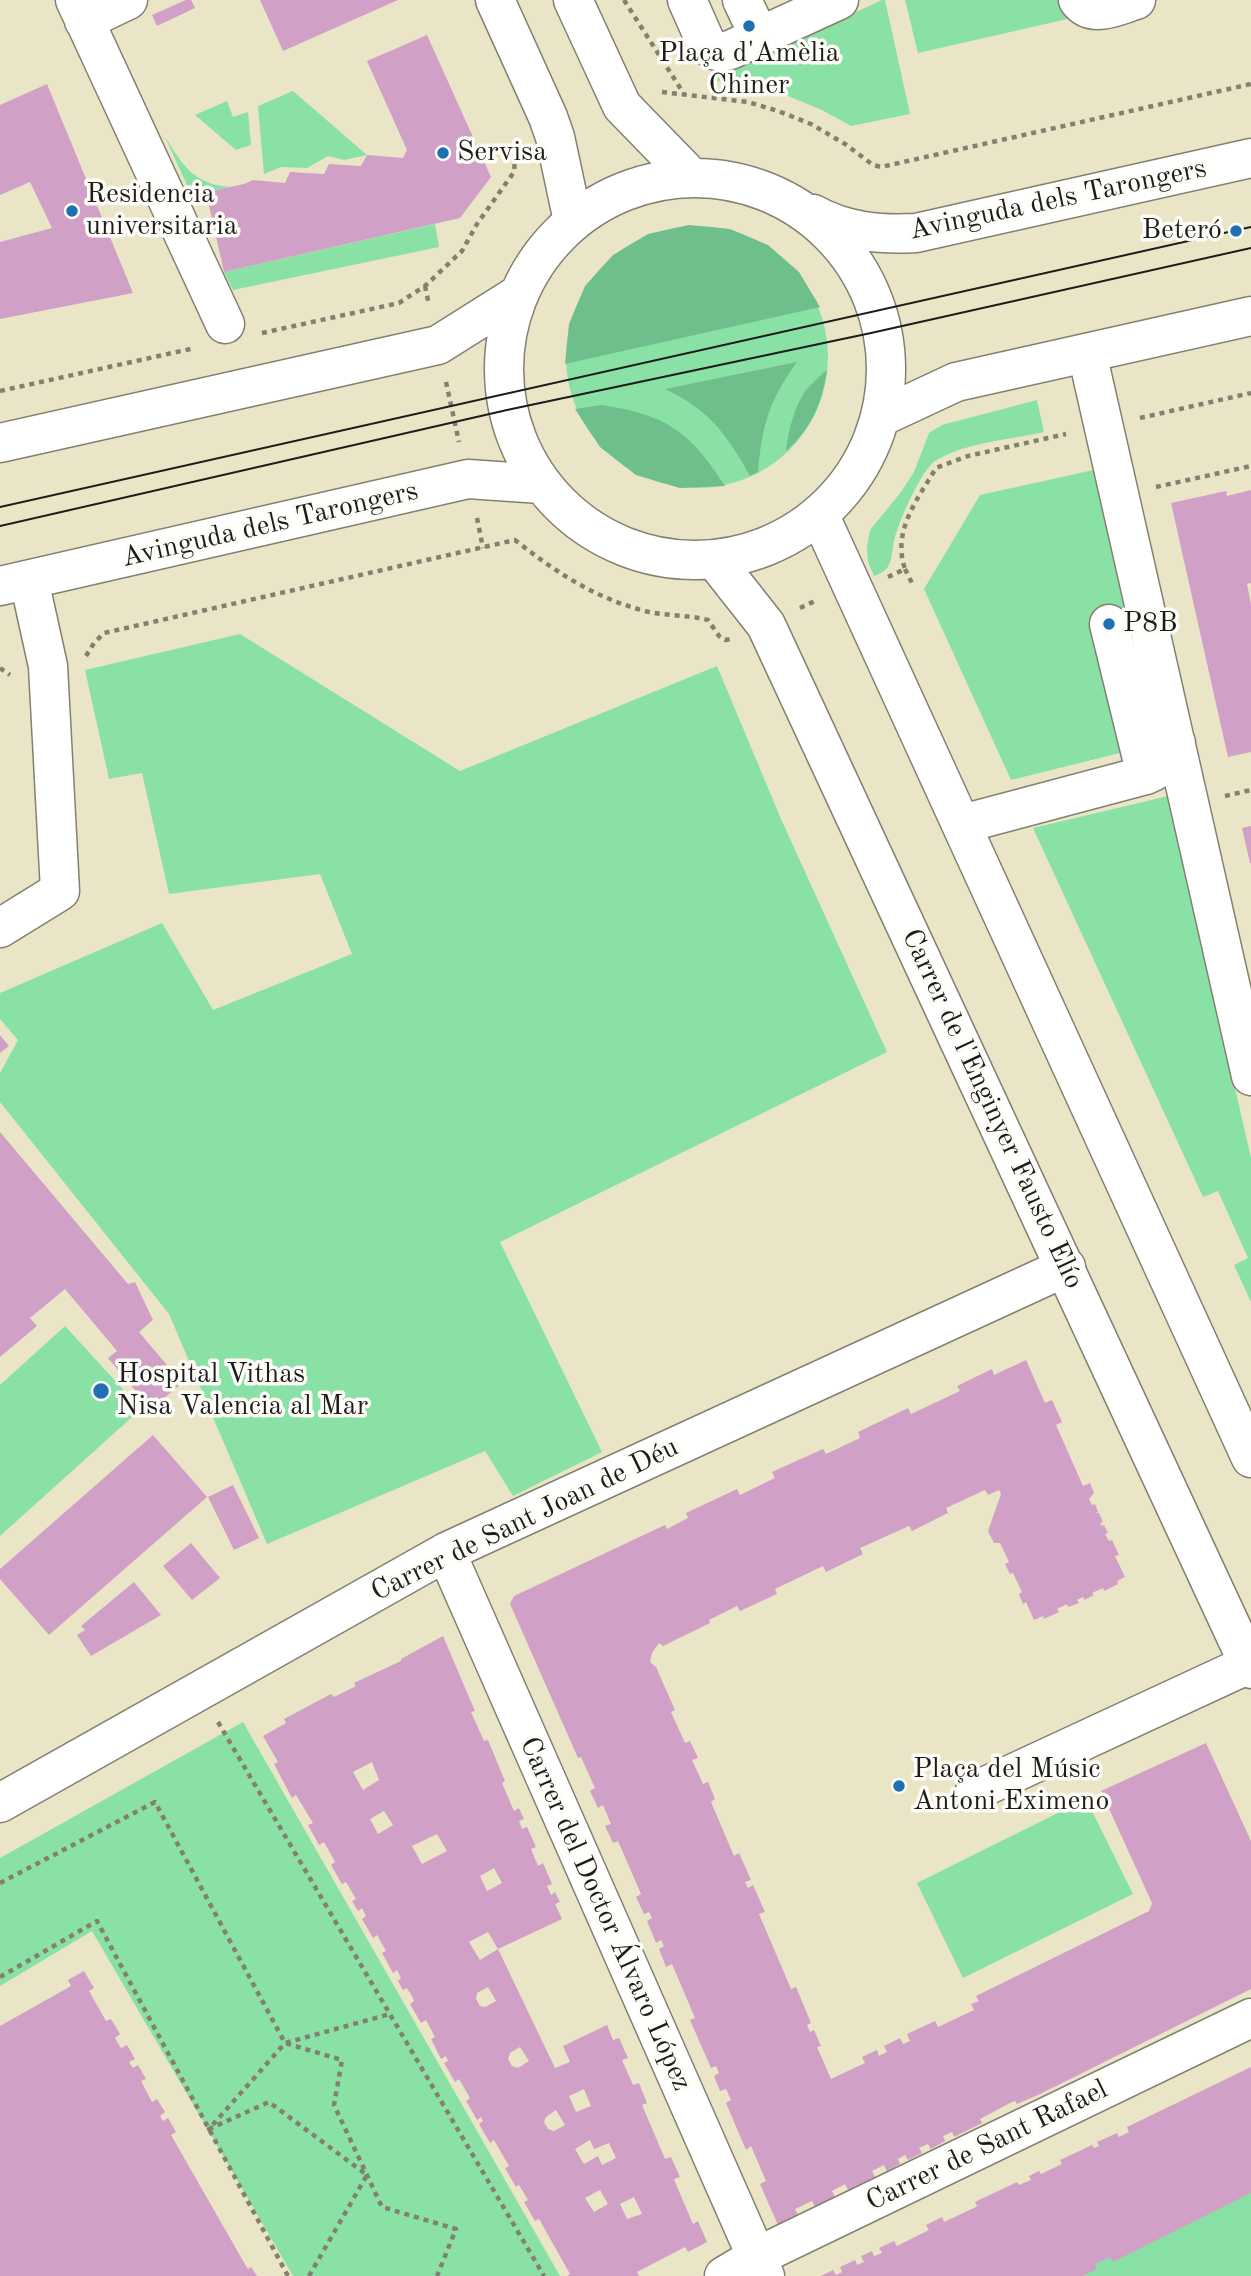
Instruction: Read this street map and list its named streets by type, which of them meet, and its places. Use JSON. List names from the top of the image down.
{
  "streets": {
    "main road": [
      "Avinguda dels Tarongers",
      "Carrer de l'Enginyer Fausto Elío",
      "Carrer de Sant Joan de Déu",
      "Carrer del Doctor Álvaro López",
      "Carrer de Sant Rafael"
    ]
  },
  "crossings": [
    ["Carrer de l'Enginyer Fausto Elío", "Carrer de Sant Joan de Déu"],
    ["Carrer de Sant Joan de Déu", "Carrer del Doctor Álvaro López"],
    ["Carrer del Doctor Álvaro López", "Carrer de Sant Rafael"]
  ],
  "places": [
    "Plaça d'Amèlia Chiner",
    "Servisa",
    "Residencia universitaria",
    "Beteró",
    "P8B",
    "Hospital Vithas Nisa Valencia al Mar",
    "Plaça del Músic Antoni Eximeno"
  ]
}
